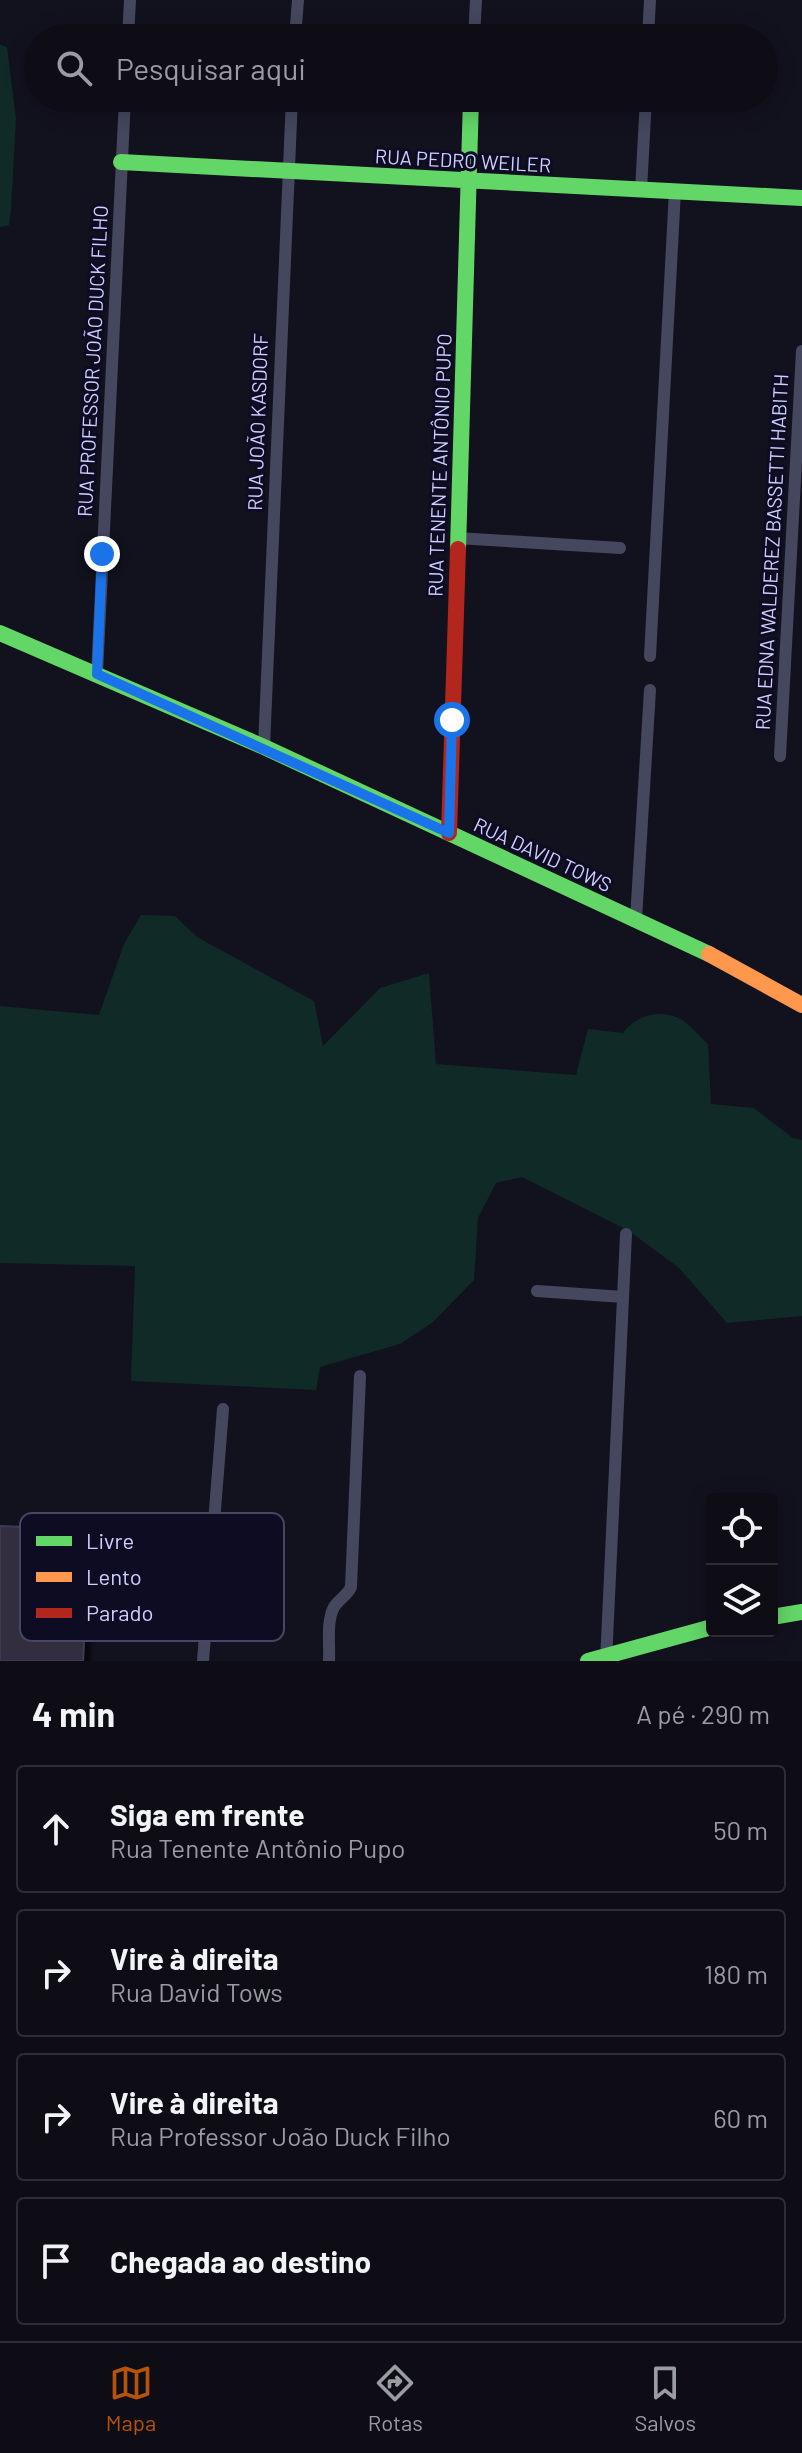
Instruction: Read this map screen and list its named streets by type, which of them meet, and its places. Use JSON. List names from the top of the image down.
{
  "streets": {
    "street": [
      "RUA PEDRO WEILER",
      "RUA PROFESSOR JOÃO DUCK FILHO",
      "RUA JOÃO KASDORF",
      "RUA TENENTE ANTÔNIO PUPO",
      "RUA EDNA WALDEREZ BASSETTI HABITH",
      "RUA DAVID TOWS"
    ]
  },
  "crossings": [
    ["RUA PEDRO WEILER", "RUA PROFESSOR JOÃO DUCK FILHO"],
    ["RUA PEDRO WEILER", "RUA JOÃO KASDORF"],
    ["RUA PEDRO WEILER", "RUA TENENTE ANTÔNIO PUPO"],
    ["RUA PROFESSOR JOÃO DUCK FILHO", "RUA DAVID TOWS"],
    ["RUA JOÃO KASDORF", "RUA DAVID TOWS"],
    ["RUA TENENTE ANTÔNIO PUPO", "RUA DAVID TOWS"]
  ],
  "legend": ["Livre", "Lento", "Parado"],
  "page": {
    "search": "Pesquisar aqui",
    "heading": ["4 min", "A pé · 290 m"],
    "list": [
      ["Siga em frente", "Rua Tenente Antônio Pupo", "50 m"],
      ["Vire à direita", "Rua David Tows", "180 m"],
      ["Vire à direita", "Rua Professor João Duck Filho", "60 m"],
      "Chegada ao destino"
    ],
    "nav": ["Mapa", "Rotas", "Salvos"]
  }
}
